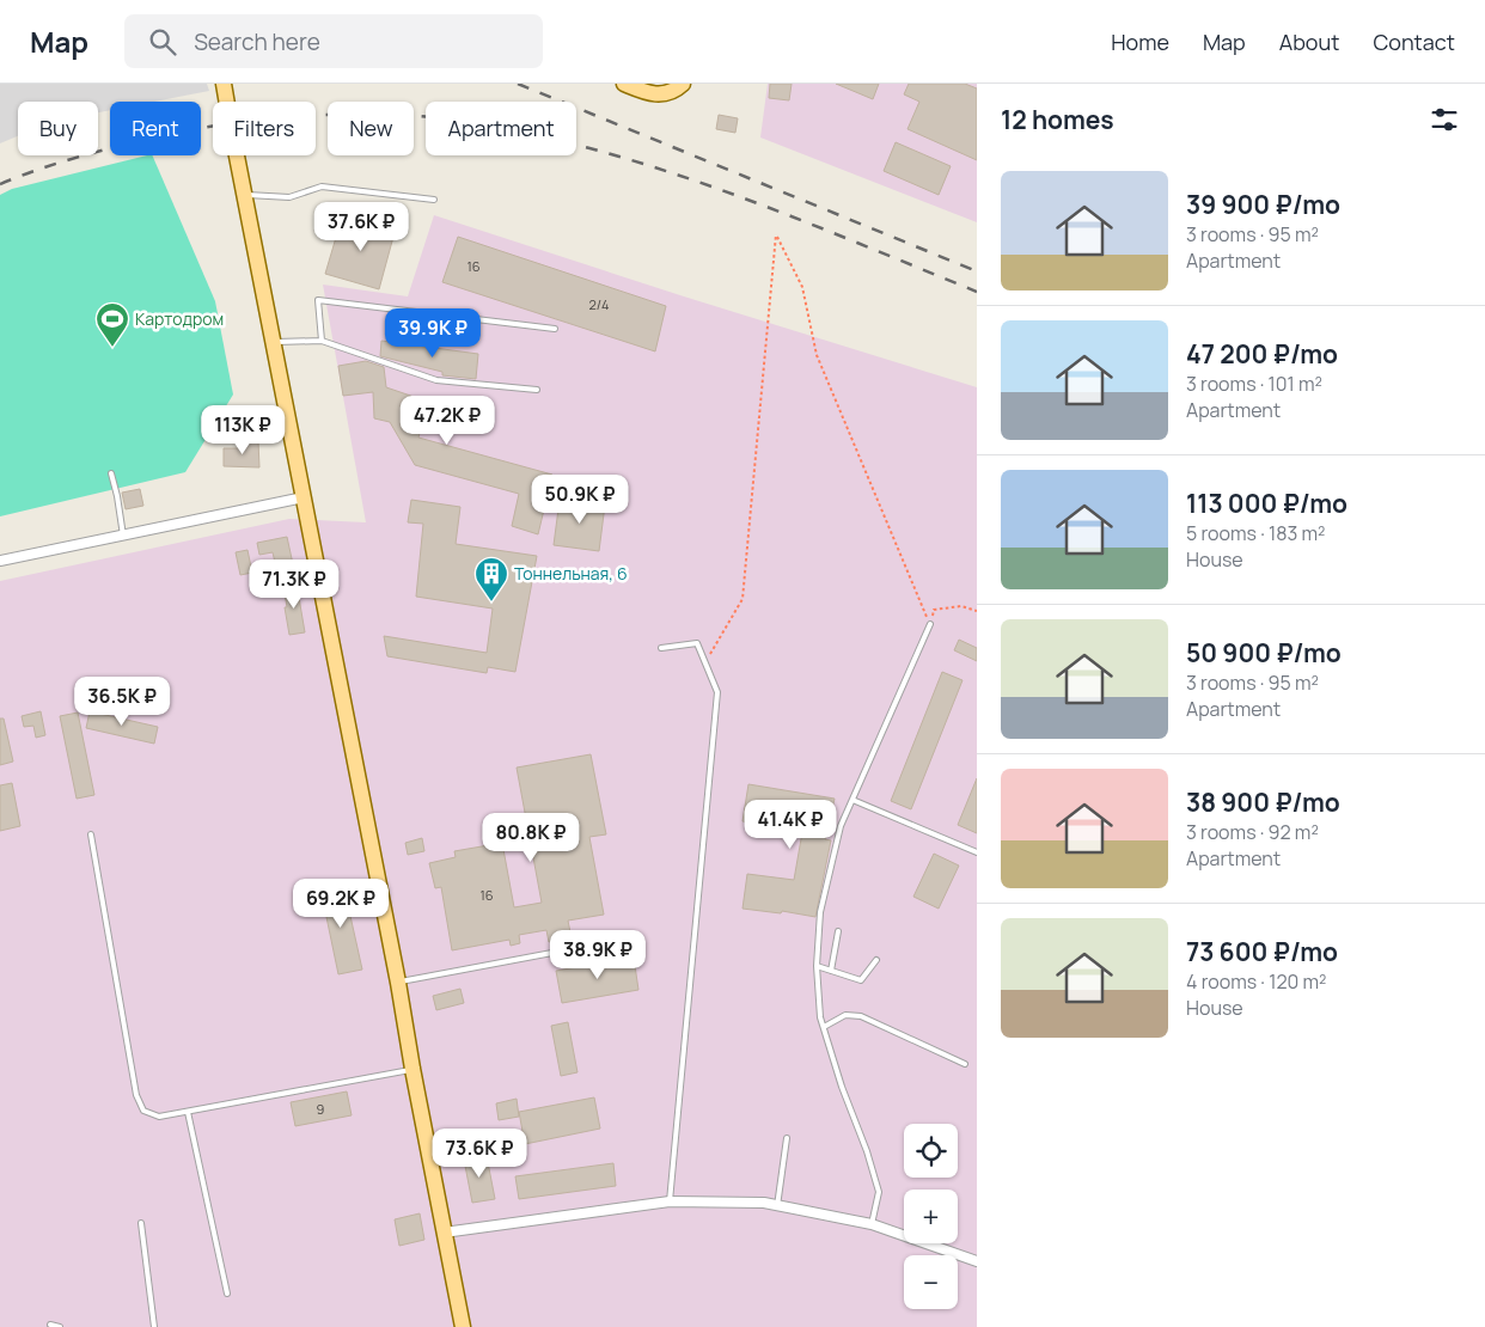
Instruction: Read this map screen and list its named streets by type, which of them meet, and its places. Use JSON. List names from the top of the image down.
{
  "places": {
    "sports": ["Картодром"],
    "building": ["Тоннельная, 6"]
  },
  "house_numbers": [
    "16",
    "2/4",
    "16",
    "9"
  ],
  "page": {
    "header": "Map",
    "search": "Search here",
    "nav": [
      "Home",
      "Map",
      "About",
      "Contact"
    ],
    "heading": "12 homes",
    "chip": [
      "Buy",
      "Rent",
      "Filters",
      "New",
      "Apartment"
    ],
    "list": [
      {
        "name": "39 900 ₽/mo",
        "note": "3 rooms · 95 m² · Apartment"
      },
      {
        "name": "47 200 ₽/mo",
        "note": "3 rooms · 101 m² · Apartment"
      },
      {
        "name": "113 000 ₽/mo",
        "note": "5 rooms · 183 m² · House"
      },
      {
        "name": "50 900 ₽/mo",
        "note": "3 rooms · 95 m² · Apartment"
      },
      {
        "name": "38 900 ₽/mo",
        "note": "3 rooms · 92 m² · Apartment"
      },
      {
        "name": "73 600 ₽/mo",
        "note": "4 rooms · 120 m² · House"
      }
    ],
    "price": [
      "37.6K ₽",
      "39.9K ₽",
      "47.2K ₽",
      "113K ₽",
      "50.9K ₽",
      "71.3K ₽",
      "36.5K ₽",
      "41.4K ₽",
      "80.8K ₽",
      "69.2K ₽",
      "38.9K ₽",
      "73.6K ₽"
    ],
    "map_buttons": ["+", "−"]
  }
}
